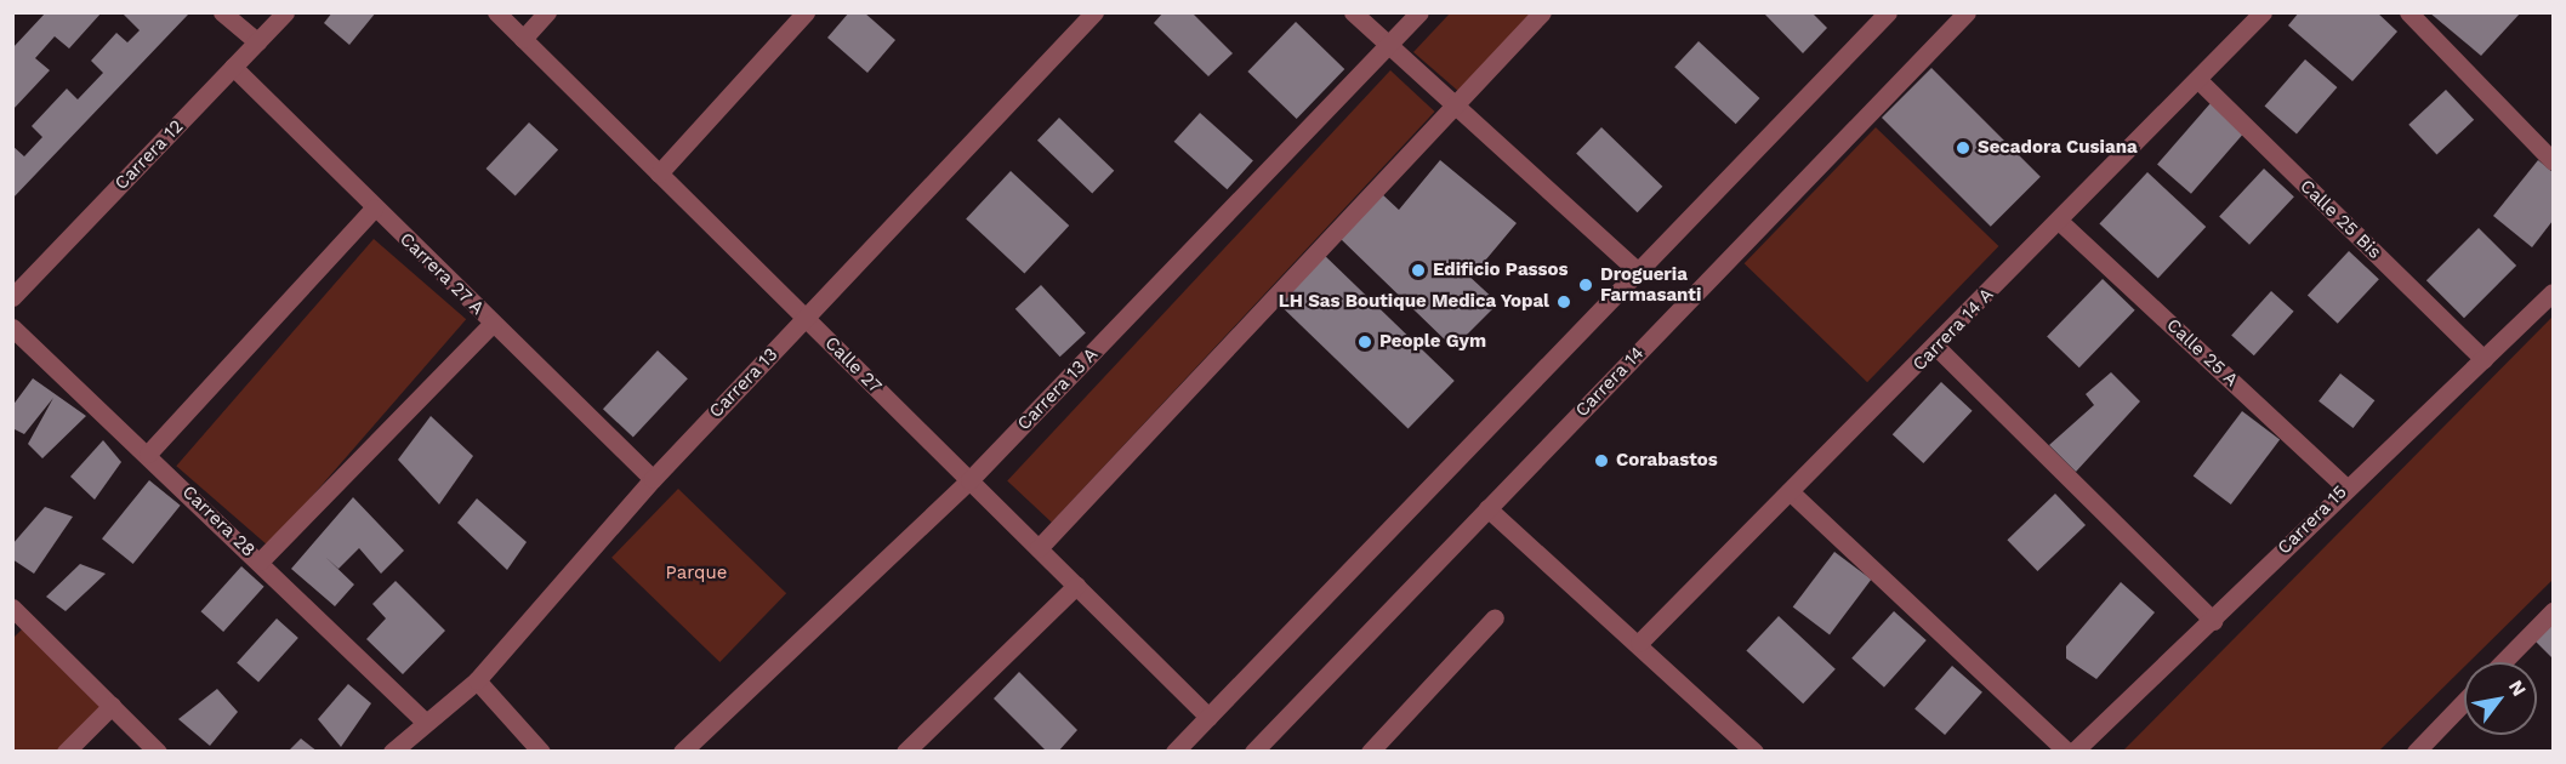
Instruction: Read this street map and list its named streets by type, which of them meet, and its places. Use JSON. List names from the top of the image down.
{
  "streets": {
    "street": [
      "Carrera 12",
      "Calle 25 Bis",
      "Carrera 27 A",
      "Carrera 14 A",
      "Calle 25 A",
      "Calle 27",
      "Carrera 14",
      "Carrera 13",
      "Carrera 13 A",
      "Carrera 15",
      "Carrera 28"
    ]
  },
  "crossings": [
    ["Carrera 12", "Carrera 27 A"],
    ["Calle 25 Bis", "Carrera 14 A"],
    ["Calle 25 Bis", "Carrera 15"],
    ["Carrera 27 A", "Carrera 13"],
    ["Carrera 14 A", "Calle 25 A"],
    ["Calle 25 A", "Carrera 15"],
    ["Calle 27", "Carrera 13"],
    ["Calle 27", "Carrera 13 A"],
    ["Carrera 13", "Carrera 28"]
  ],
  "parks": ["Parque"],
  "places": [
    "Secadora Cusiana",
    "Edificio Passos",
    "Drogueria Farmasanti",
    "LH Sas Boutique Medica Yopal",
    "People Gym",
    "Corabastos"
  ],
  "north": "top right"
}
